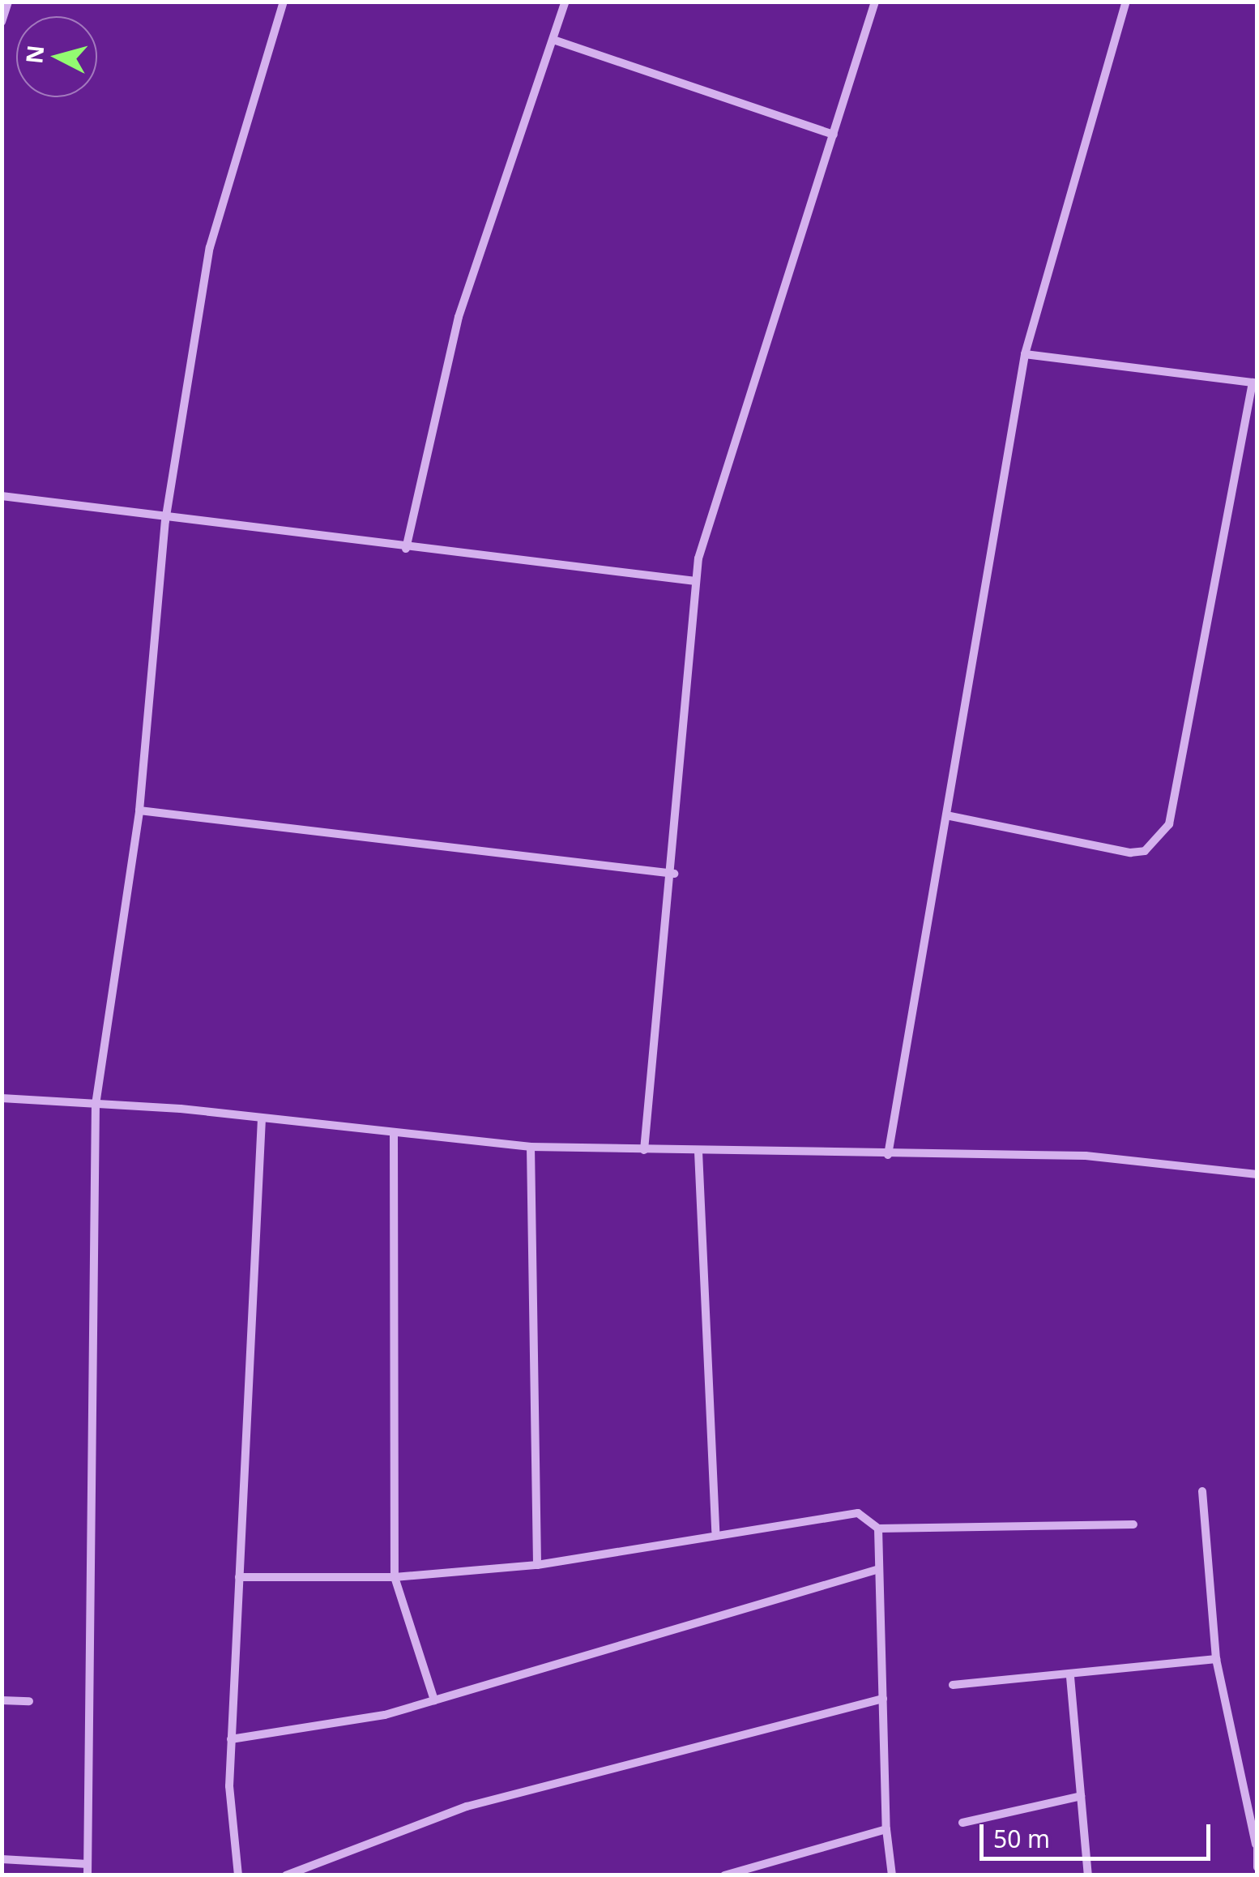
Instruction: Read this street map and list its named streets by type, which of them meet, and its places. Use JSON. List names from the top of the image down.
{
  "scale_bar": "50 m",
  "north": "left"
}
